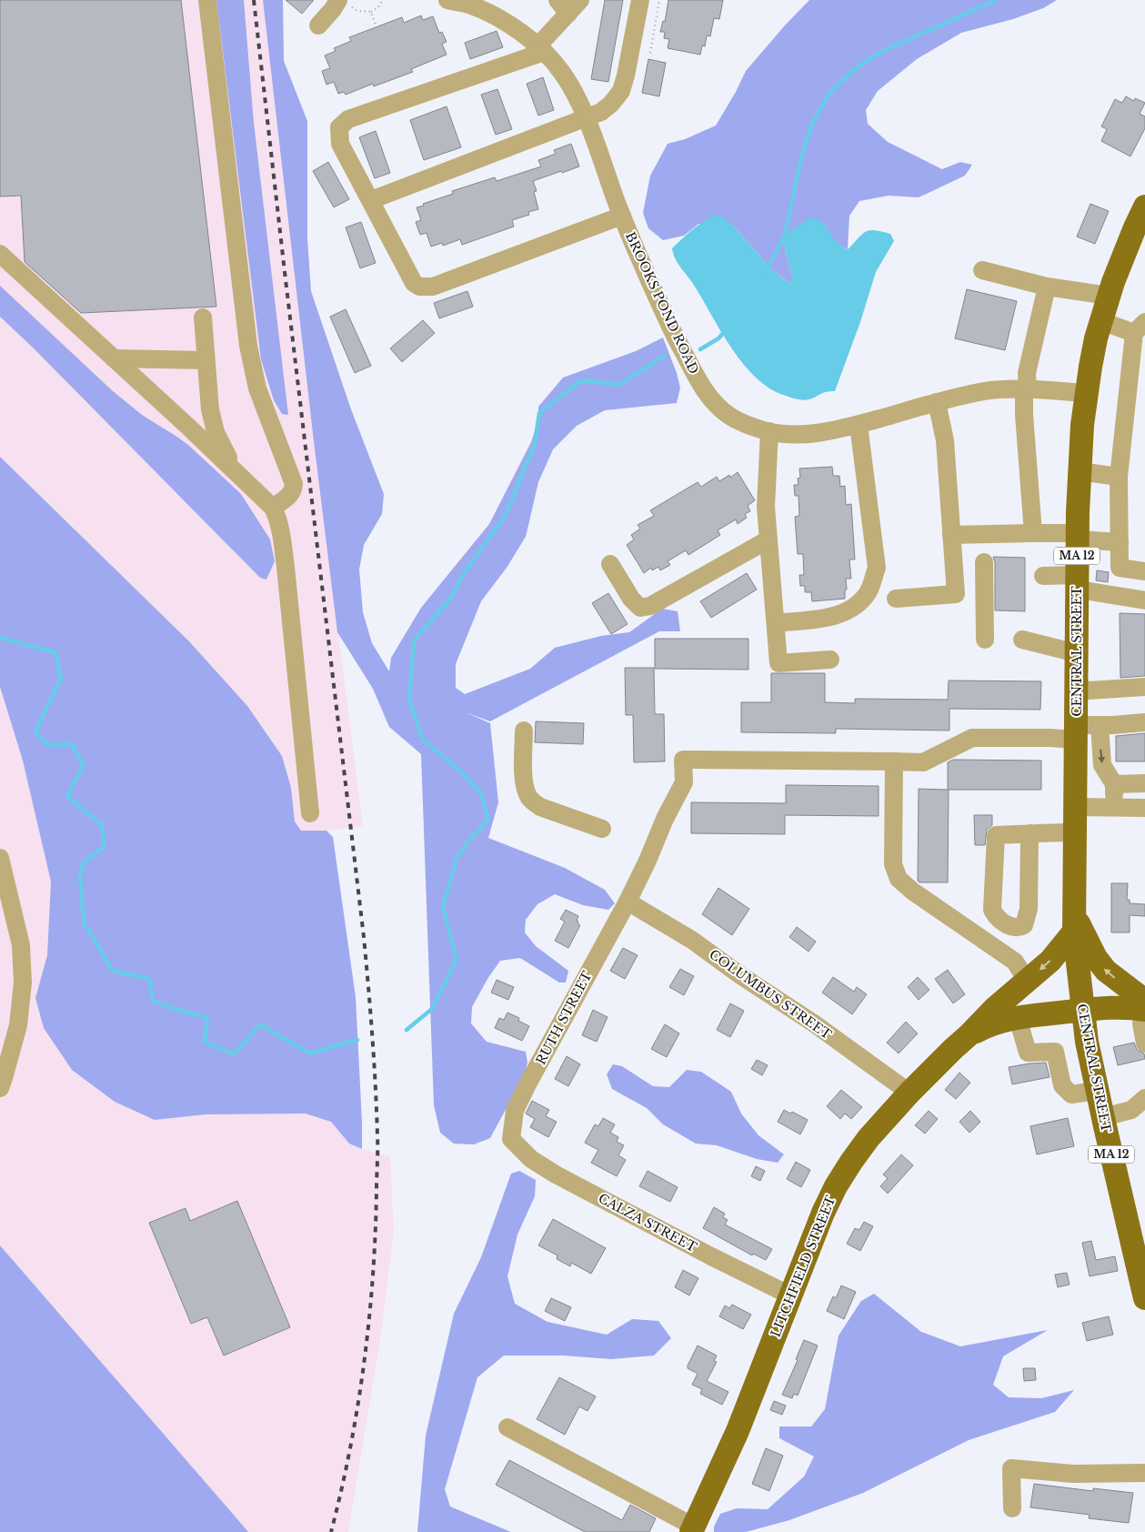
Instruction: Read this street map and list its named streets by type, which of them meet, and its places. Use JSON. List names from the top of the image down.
{
  "streets": {
    "main road": ["MA 12", "CENTRAL STREET", "LITCHFIELD STREET"],
    "street": [
      "BROOKS POND ROAD",
      "COLUMBUS STREET",
      "RUTH STREET",
      "CALZA STREET"
    ]
  },
  "crossings": [
    ["BROOKS POND ROAD", "CENTRAL STREET"],
    ["CENTRAL STREET", "LITCHFIELD STREET"],
    ["COLUMBUS STREET", "RUTH STREET"],
    ["COLUMBUS STREET", "LITCHFIELD STREET"],
    ["RUTH STREET", "CALZA STREET"],
    ["CALZA STREET", "LITCHFIELD STREET"]
  ]
}
